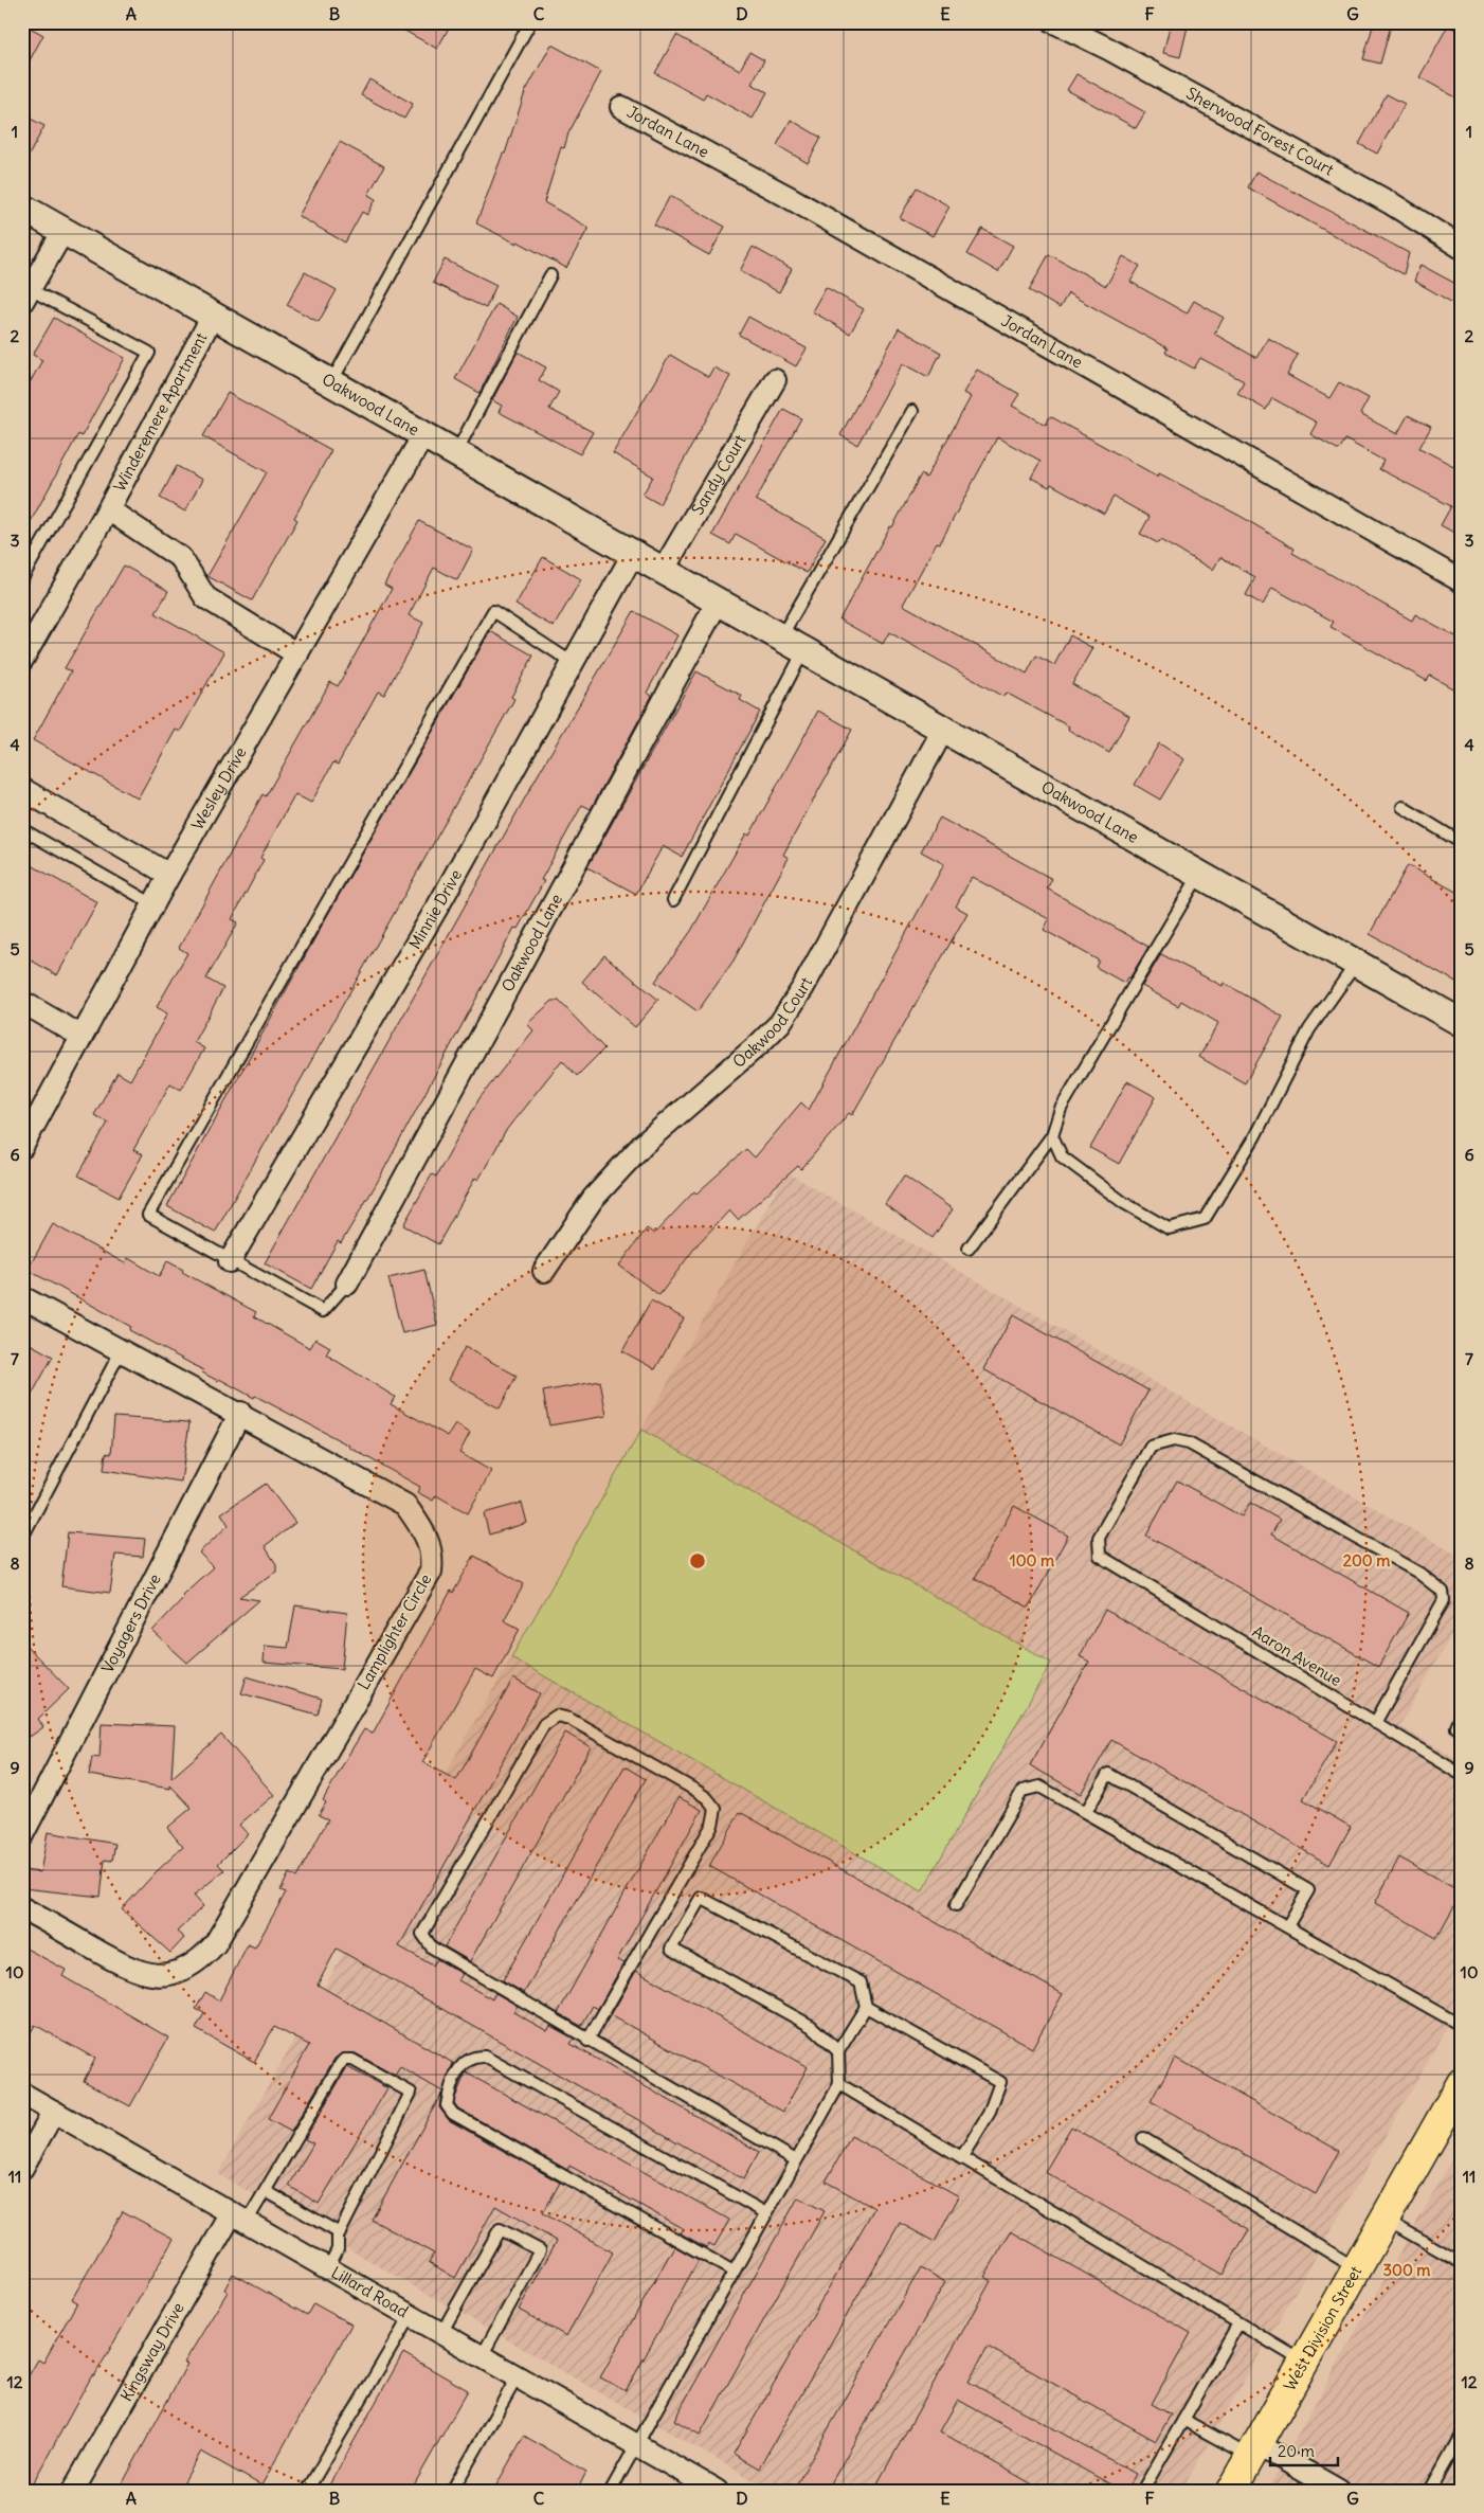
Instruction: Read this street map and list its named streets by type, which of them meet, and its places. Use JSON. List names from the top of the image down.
{
  "streets": {
    "main road": ["West Division Street"],
    "street": [
      "Jordan Lane",
      "Sherwood Forest Court",
      "Oakwood Lane",
      "Winderemere Apartment",
      "Sandy Court",
      "Wesley Drive",
      "Minnie Drive",
      "Oakwood Court",
      "Voyagers Drive",
      "Lamplighter Circle",
      "Lillard Road",
      "Kingsway Drive"
    ],
    "lane": ["Aaron Avenue"]
  },
  "crossings": [
    ["Oakwood Lane", "Winderemere Apartment"],
    ["Oakwood Lane", "Sandy Court"],
    ["Oakwood Lane", "Wesley Drive"],
    ["Oakwood Lane", "Minnie Drive"],
    ["Oakwood Lane", "Oakwood Court"],
    ["Winderemere Apartment", "Wesley Drive"],
    ["Voyagers Drive", "Lamplighter Circle"],
    ["Lillard Road", "Kingsway Drive"]
  ],
  "scale_bar": "20 m",
  "grid": {
    "columns": [
      "A",
      "B",
      "C",
      "D",
      "E",
      "F",
      "G"
    ],
    "rows": [
      "1",
      "2",
      "3",
      "4",
      "5",
      "6",
      "7",
      "8",
      "9",
      "10",
      "11",
      "12"
    ]
  },
  "rings": ["100 m", "200 m", "300 m"]
}
